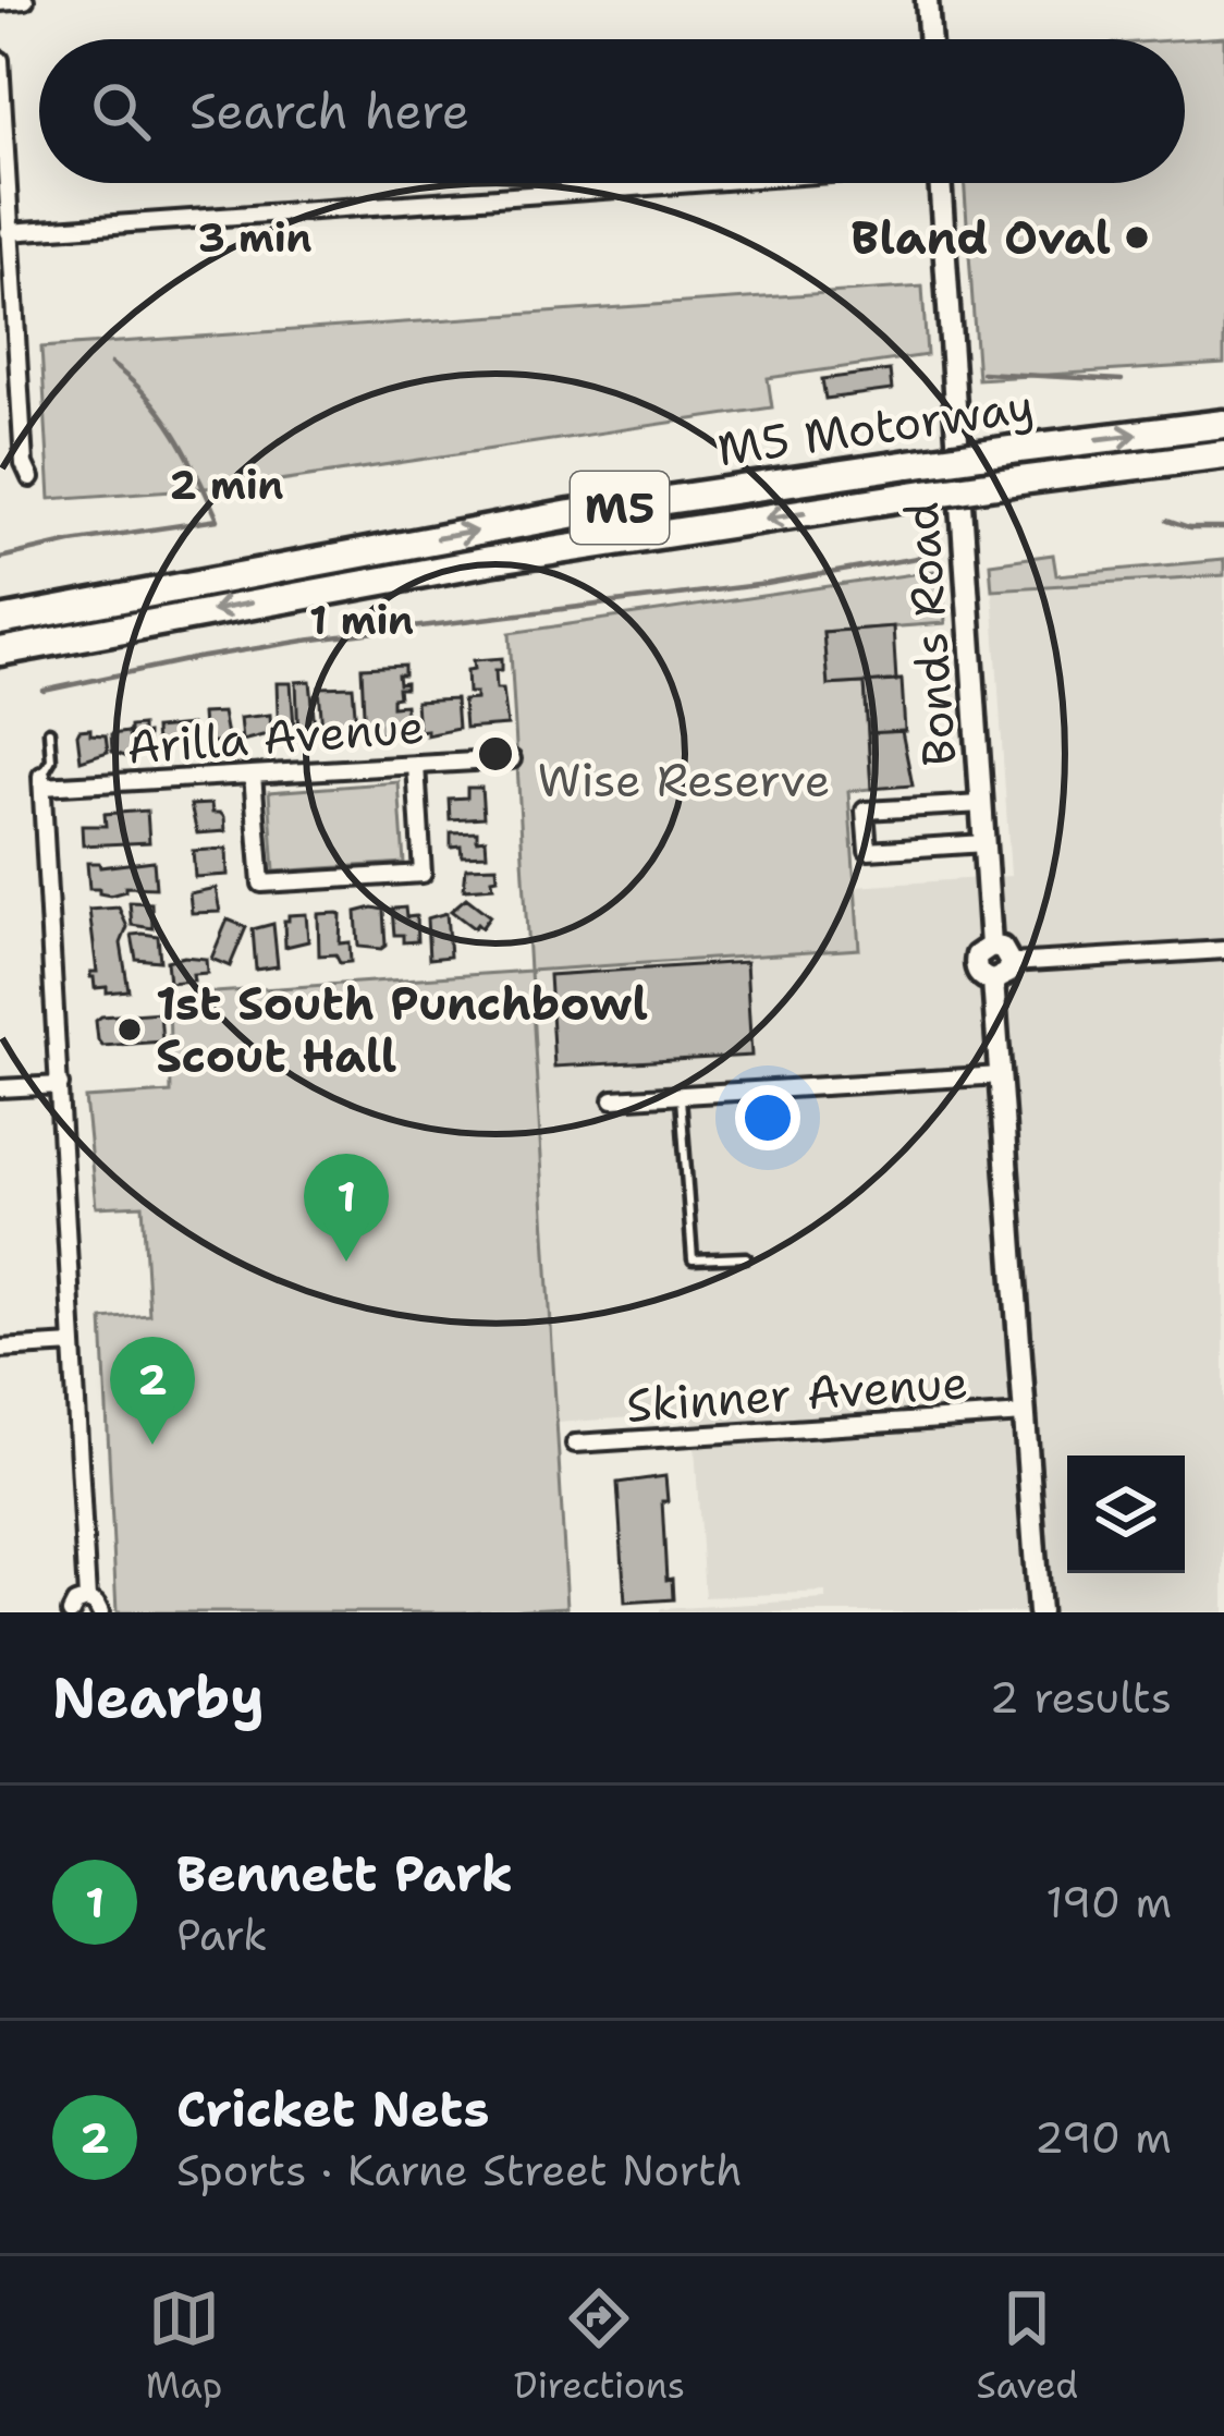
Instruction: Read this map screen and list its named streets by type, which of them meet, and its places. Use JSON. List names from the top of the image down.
{
  "streets": {
    "highway": ["M5 Motorway", "M5"],
    "main road": ["Bonds Road"],
    "street": ["Arilla Avenue", "Skinner Avenue"]
  },
  "crossings": [
    ["M5 Motorway", "M5"]
  ],
  "parks": ["Wise Reserve"],
  "places": ["Bland Oval", "1st South Punchbowl Scout Hall"],
  "page": {
    "search": "Search here",
    "pins": ["1", "2"],
    "heading": ["Nearby", "2 results"],
    "list": [
      {
        "mark": "1",
        "name": "Bennett Park",
        "note": "Park",
        "value": "190 m"
      },
      {
        "mark": "2",
        "name": "Cricket Nets",
        "note": "Sports · Karne Street North",
        "value": "290 m"
      }
    ],
    "nav": ["Map", "Directions", "Saved"]
  },
  "rings": ["3 min", "2 min", "1 min"]
}
